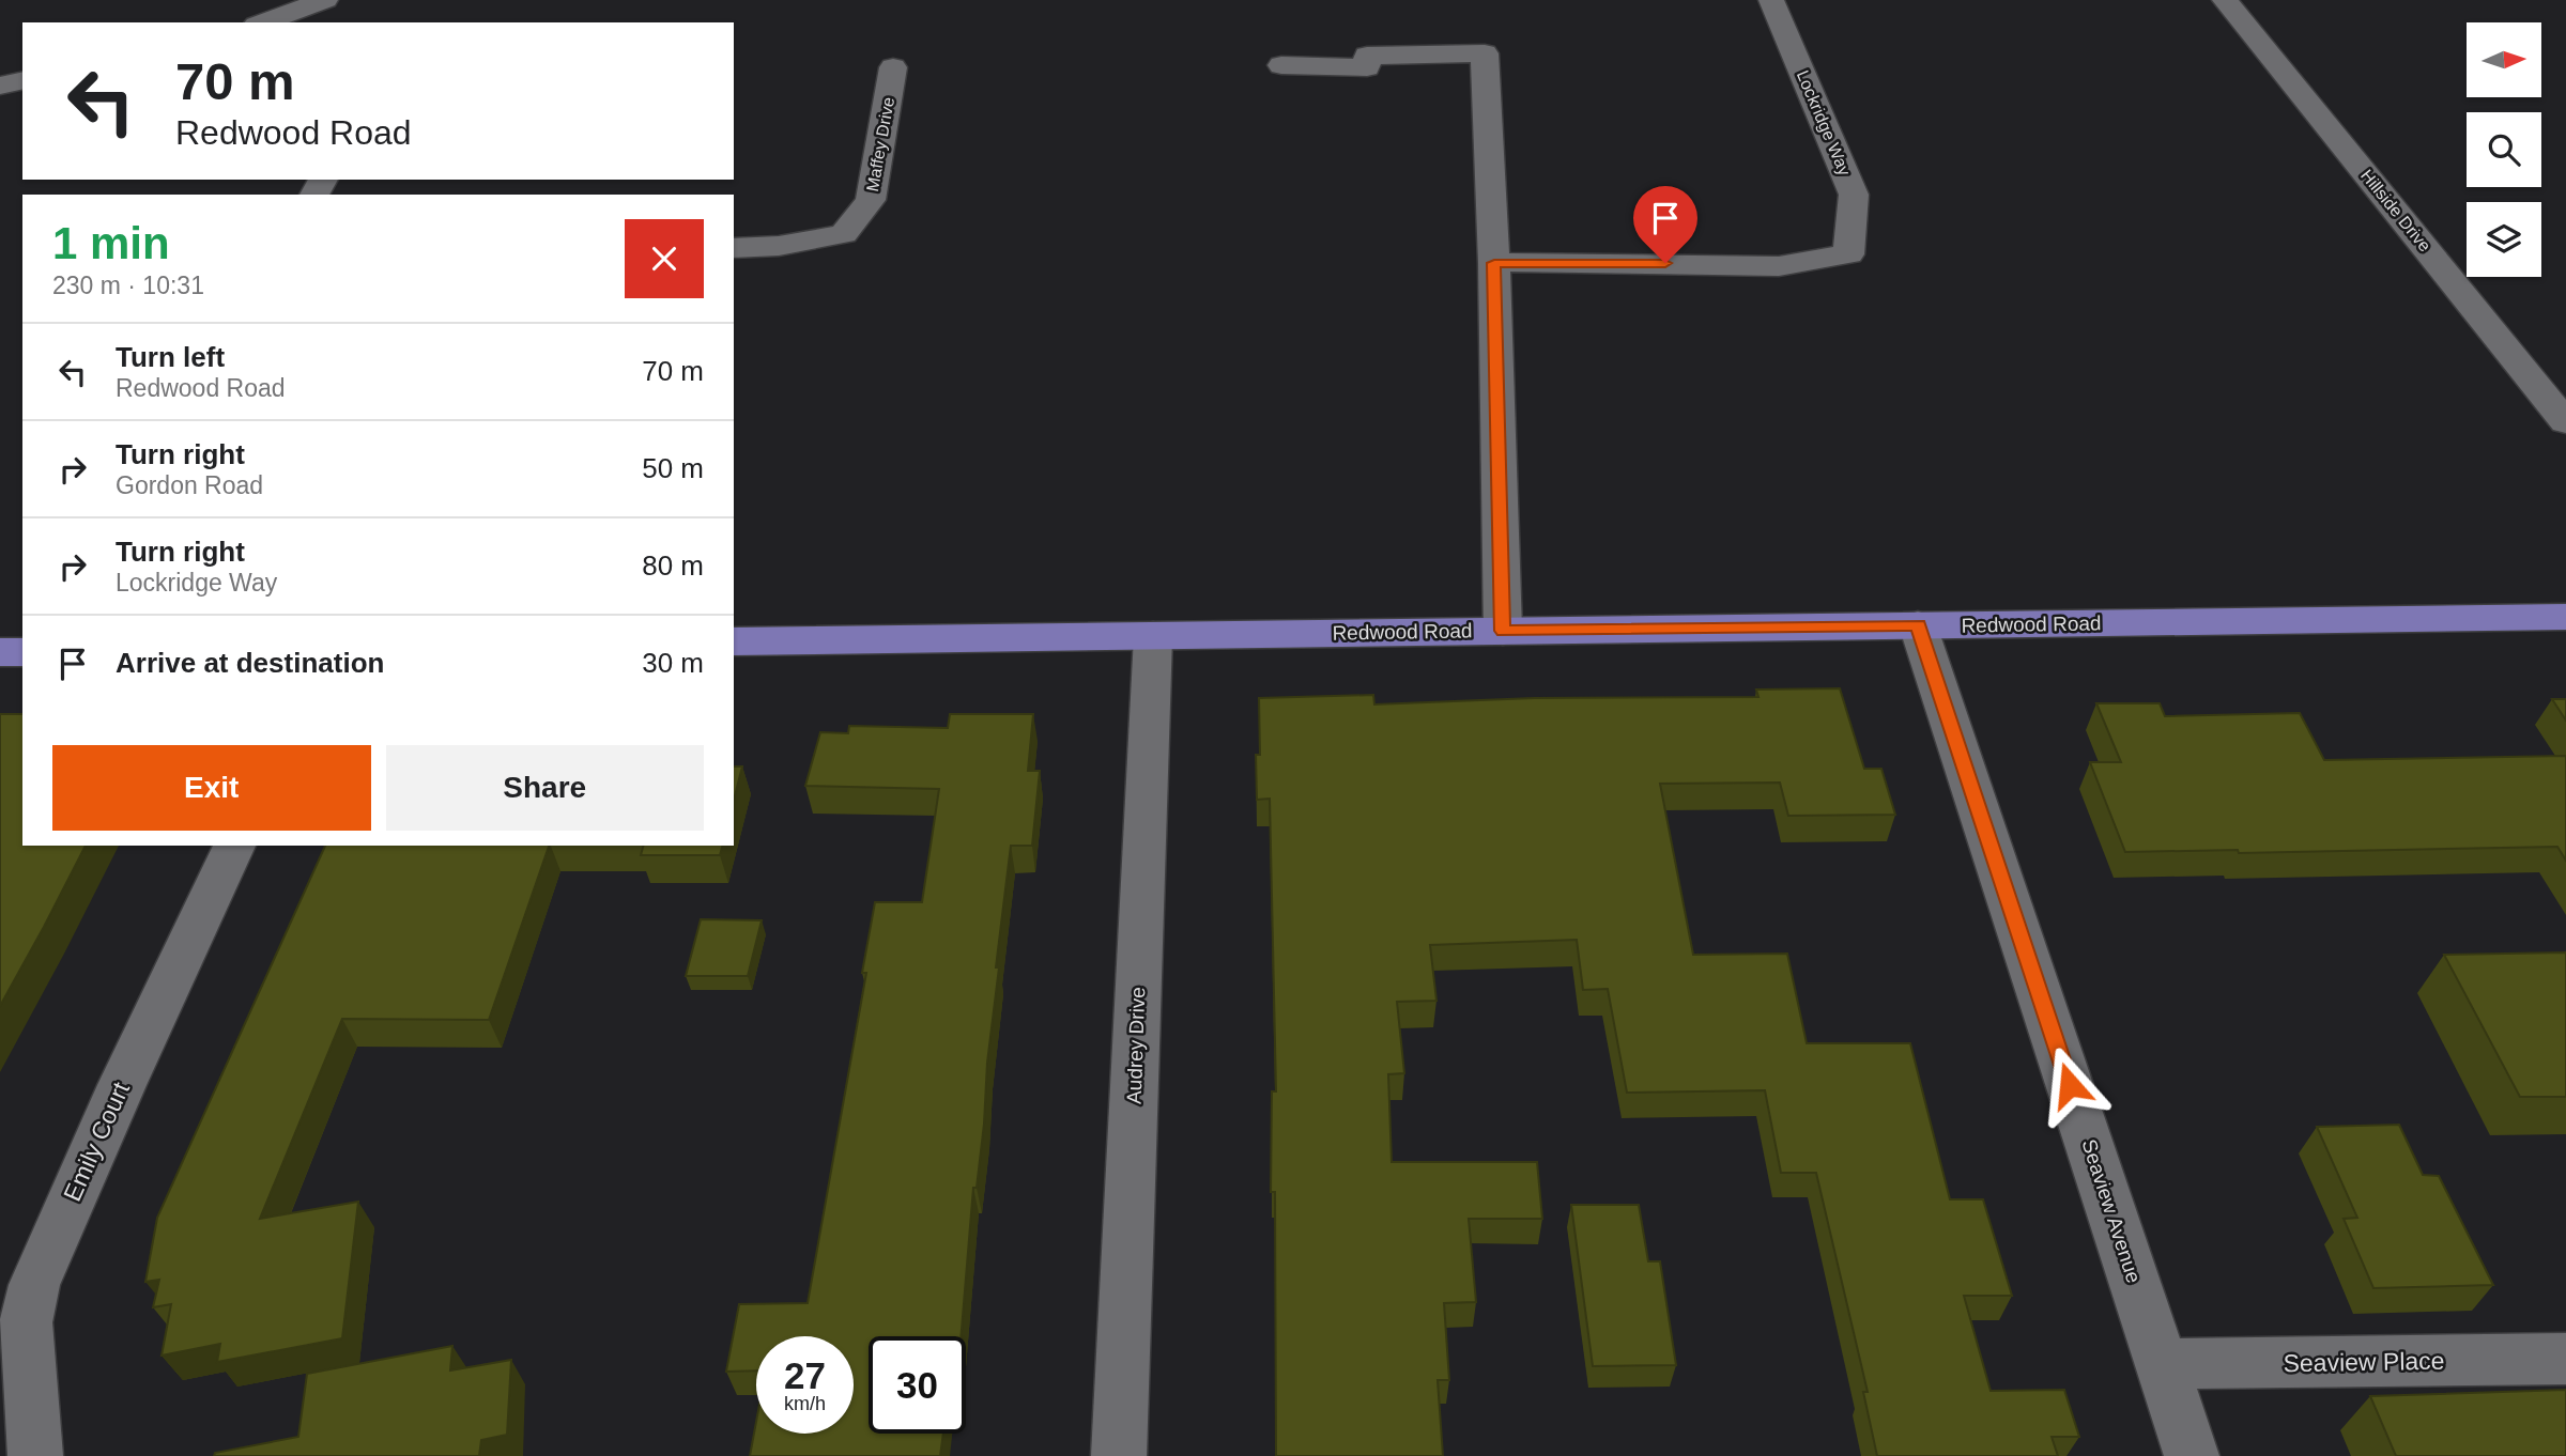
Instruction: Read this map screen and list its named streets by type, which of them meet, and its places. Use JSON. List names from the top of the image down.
{
  "streets": {
    "main road": ["Redwood Road"],
    "street": [
      "Lockridge Way",
      "Maffey Drive",
      "Hillside Drive",
      "Audrey Drive",
      "Emily Court",
      "Seaview Avenue",
      "Seaview Place"
    ]
  },
  "crossings": [
    ["Redwood Road", "Audrey Drive"],
    ["Redwood Road", "Seaview Avenue"],
    ["Seaview Avenue", "Seaview Place"]
  ],
  "north": "right",
  "page": {
    "turn": ["70 m", "Redwood Road"],
    "heading": ["1 min", "230 m · 10:31"],
    "list": [
      {
        "name": "Turn left",
        "note": "Redwood Road",
        "value": "70 m"
      },
      {
        "name": "Turn right",
        "note": "Gordon Road",
        "value": "50 m"
      },
      {
        "name": "Turn right",
        "note": "Lockridge Way",
        "value": "80 m"
      },
      {
        "name": "Arrive at destination",
        "value": "30 m"
      }
    ],
    "buttons": ["Exit", "Share"],
    "speed": "27 km/h",
    "limit": "30"
  }
}
